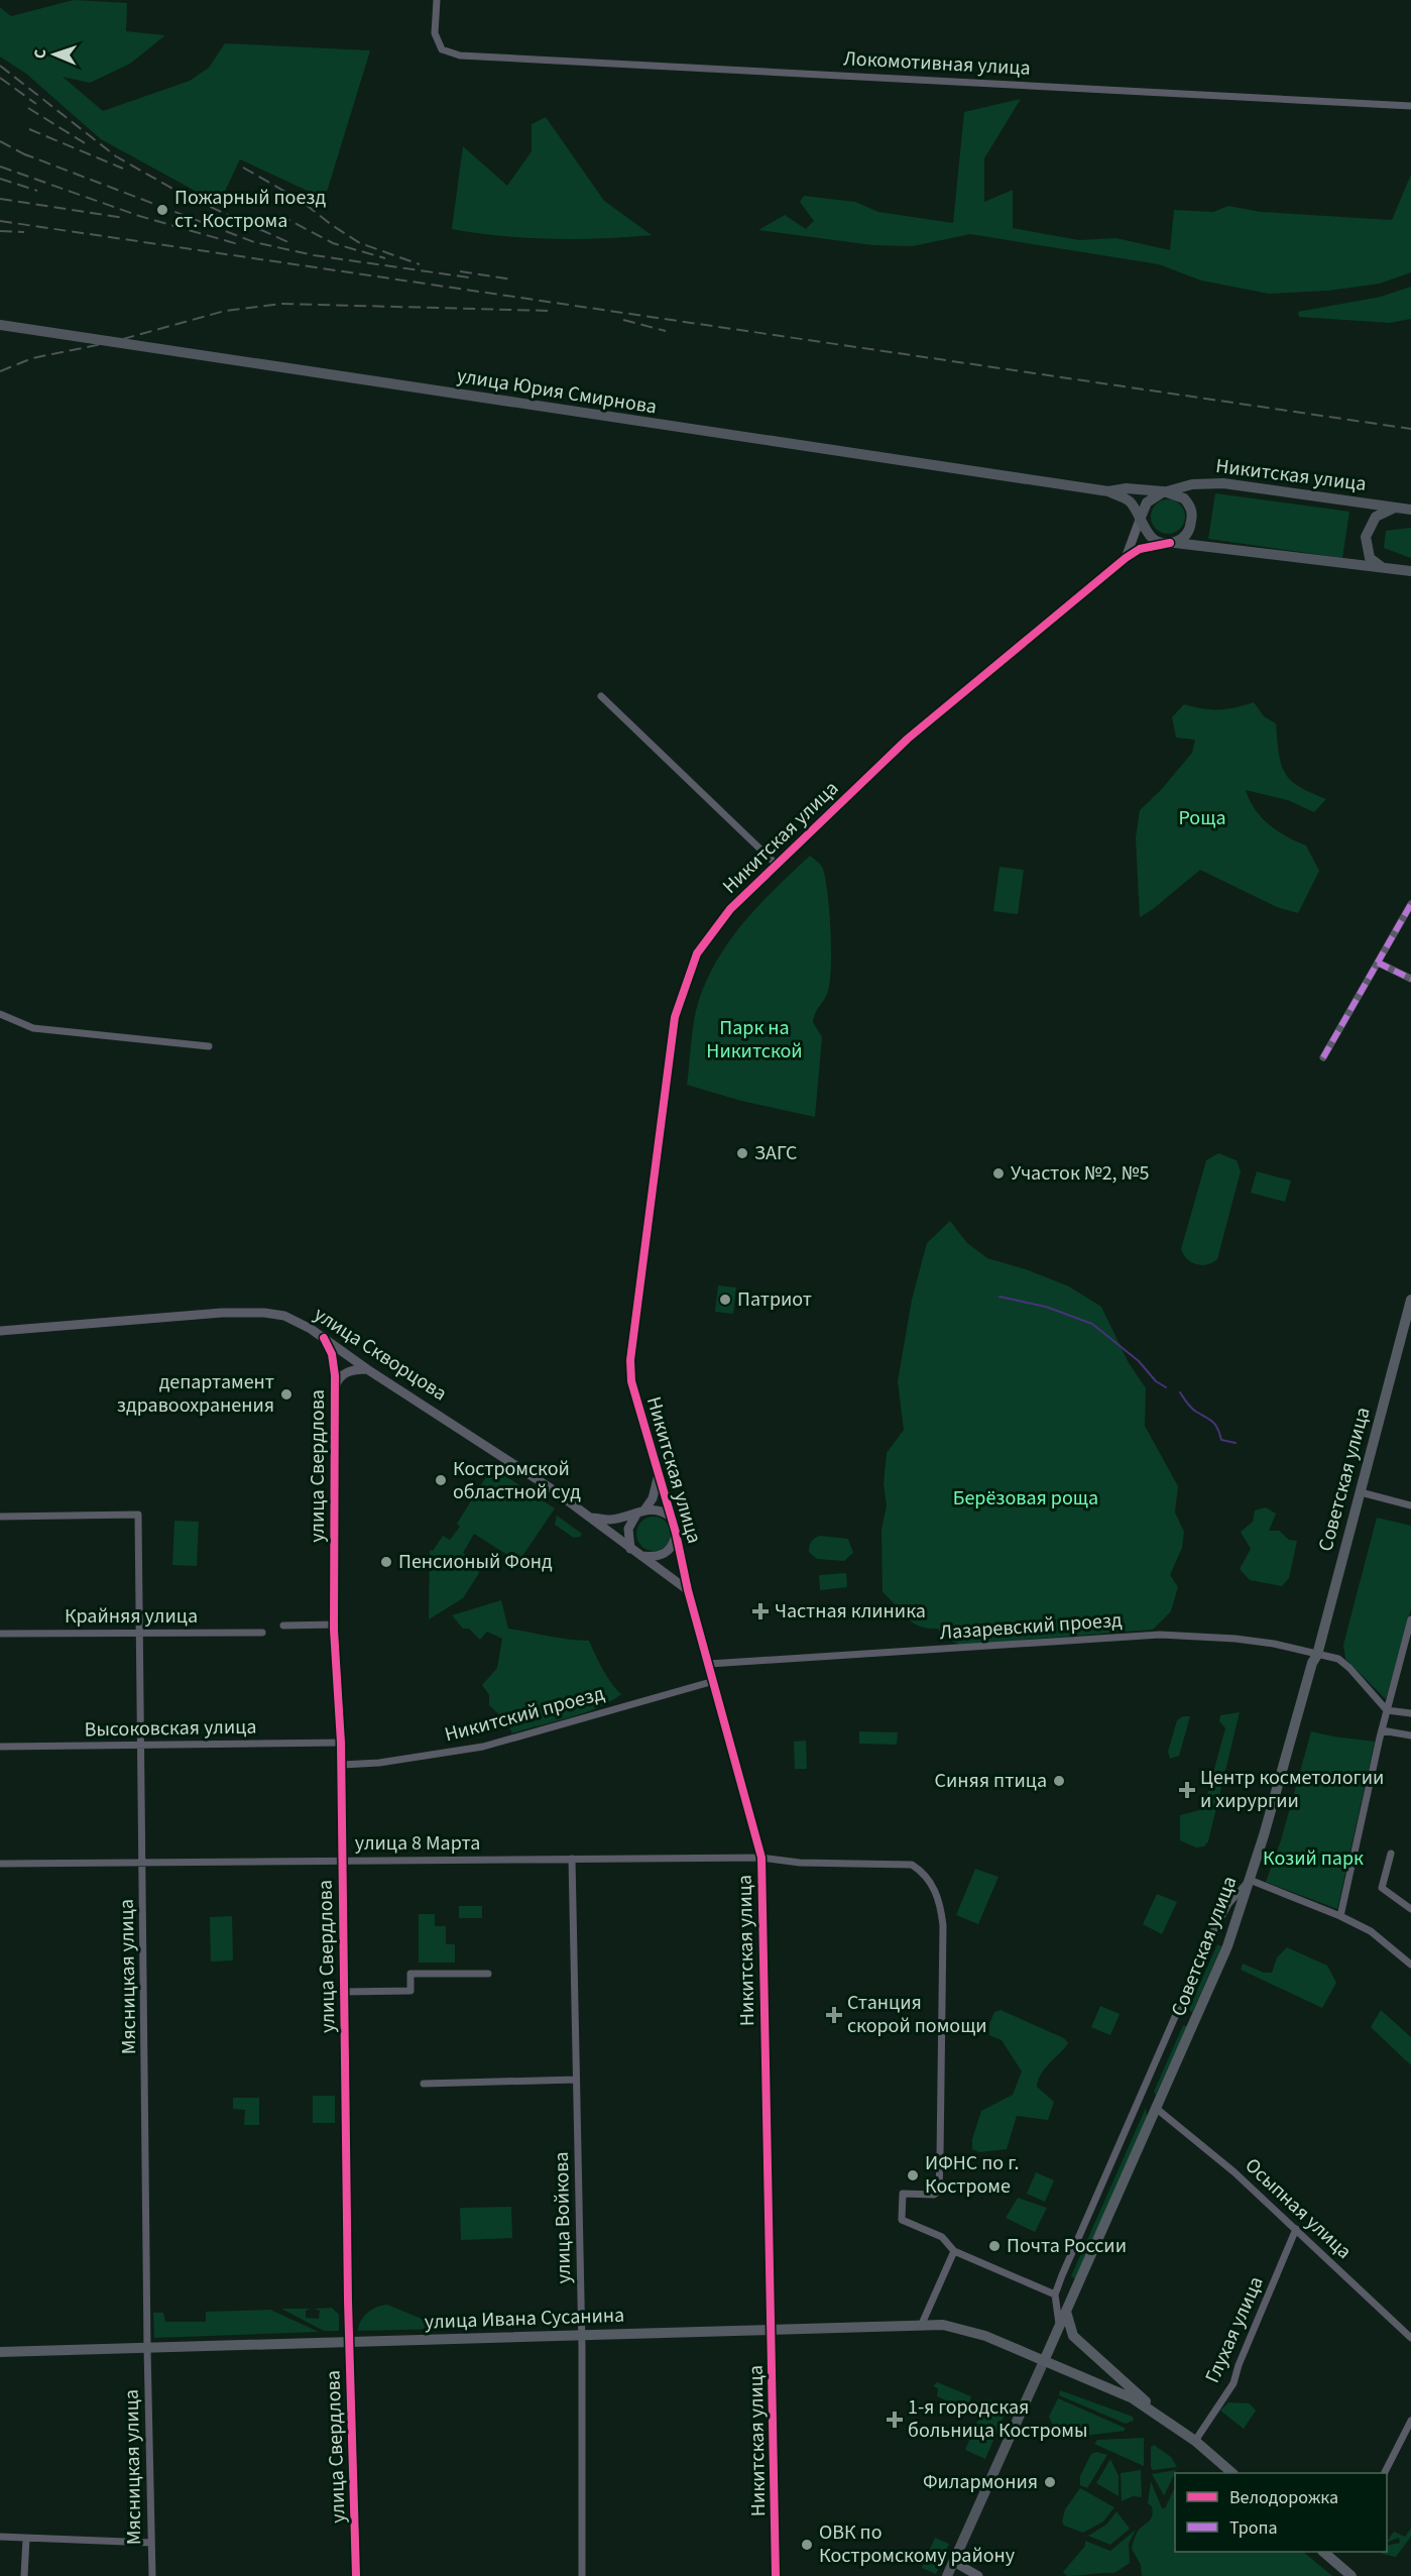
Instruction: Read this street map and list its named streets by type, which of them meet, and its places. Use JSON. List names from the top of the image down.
{
  "streets": {
    "main road": [
      "улица Юрия Смирнова",
      "Никитская улица",
      "Советская улица",
      "улица Ивана Сусанина"
    ],
    "street": [
      "Локомотивная улица",
      "улица Скворцова",
      "улица Свердлова",
      "Крайняя улица",
      "Лазаревский проезд",
      "Никитский проезд",
      "Высоковская улица",
      "улица 8 Марта",
      "Мясницкая улица",
      "Осыпная улица",
      "улица Войкова",
      "Глухая улица"
    ]
  },
  "crossings": [
    ["улица Юрия Смирнова", "Никитская улица"],
    ["Никитская улица", "улица Скворцова"],
    ["Никитская улица", "Лазаревский проезд"],
    ["Никитская улица", "Никитский проезд"],
    ["Никитская улица", "улица 8 Марта"],
    ["Никитская улица", "улица Ивана Сусанина"],
    ["улица Скворцова", "улица Свердлова"],
    ["улица Свердлова", "Никитский проезд"],
    ["улица Свердлова", "Высоковская улица"],
    ["улица Свердлова", "улица 8 Марта"],
    ["улица Свердлова", "улица Ивана Сусанина"],
    ["Советская улица", "Лазаревский проезд"],
    ["Советская улица", "Осыпная улица"],
    ["Советская улица", "улица Ивана Сусанина"],
    ["Крайняя улица", "Мясницкая улица"],
    ["Высоковская улица", "Мясницкая улица"],
    ["улица 8 Марта", "Мясницкая улица"],
    ["улица 8 Марта", "улица Войкова"],
    ["Мясницкая улица", "улица Ивана Сусанина"],
    ["Осыпная улица", "Глухая улица"],
    ["улица Войкова", "улица Ивана Сусанина"]
  ],
  "parks": [
    "Роща",
    "Парк на Никитской",
    "Берёзовая роща",
    "Козий парк"
  ],
  "places": {
    "other": [
      "Пожарный поезд ст. Кострома",
      "ЗАГС",
      "Участок №2, №5",
      "Патриот",
      "департамент здравоохранения",
      "Костромской областной суд",
      "Пенсионый Фонд",
      "Синяя птица",
      "ИФНС по г. Костроме",
      "Почта России",
      "Филармония",
      "ОВК по Костромскому району"
    ],
    "health": [
      "Частная клиника",
      "Центр косметологии и хирургии",
      "Станция скорой помощи",
      "1-я городская больница Костромы"
    ]
  },
  "legend": ["Велодорожка", "Тропа"],
  "north": "left"
}
